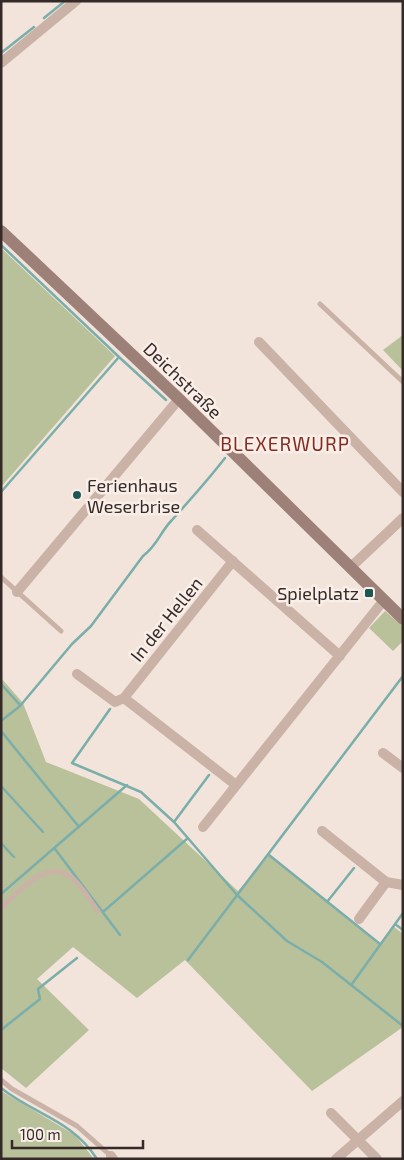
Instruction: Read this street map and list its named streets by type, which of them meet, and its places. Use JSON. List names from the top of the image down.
{
  "streets": {
    "street": ["Deichstraße", "In der Hellen"]
  },
  "districts": ["BLEXERWURP"],
  "places": {
    "other": ["Ferienhaus Weserbrise"],
    "transit": ["Spielplatz"]
  },
  "scale_bar": "100 m"
}
